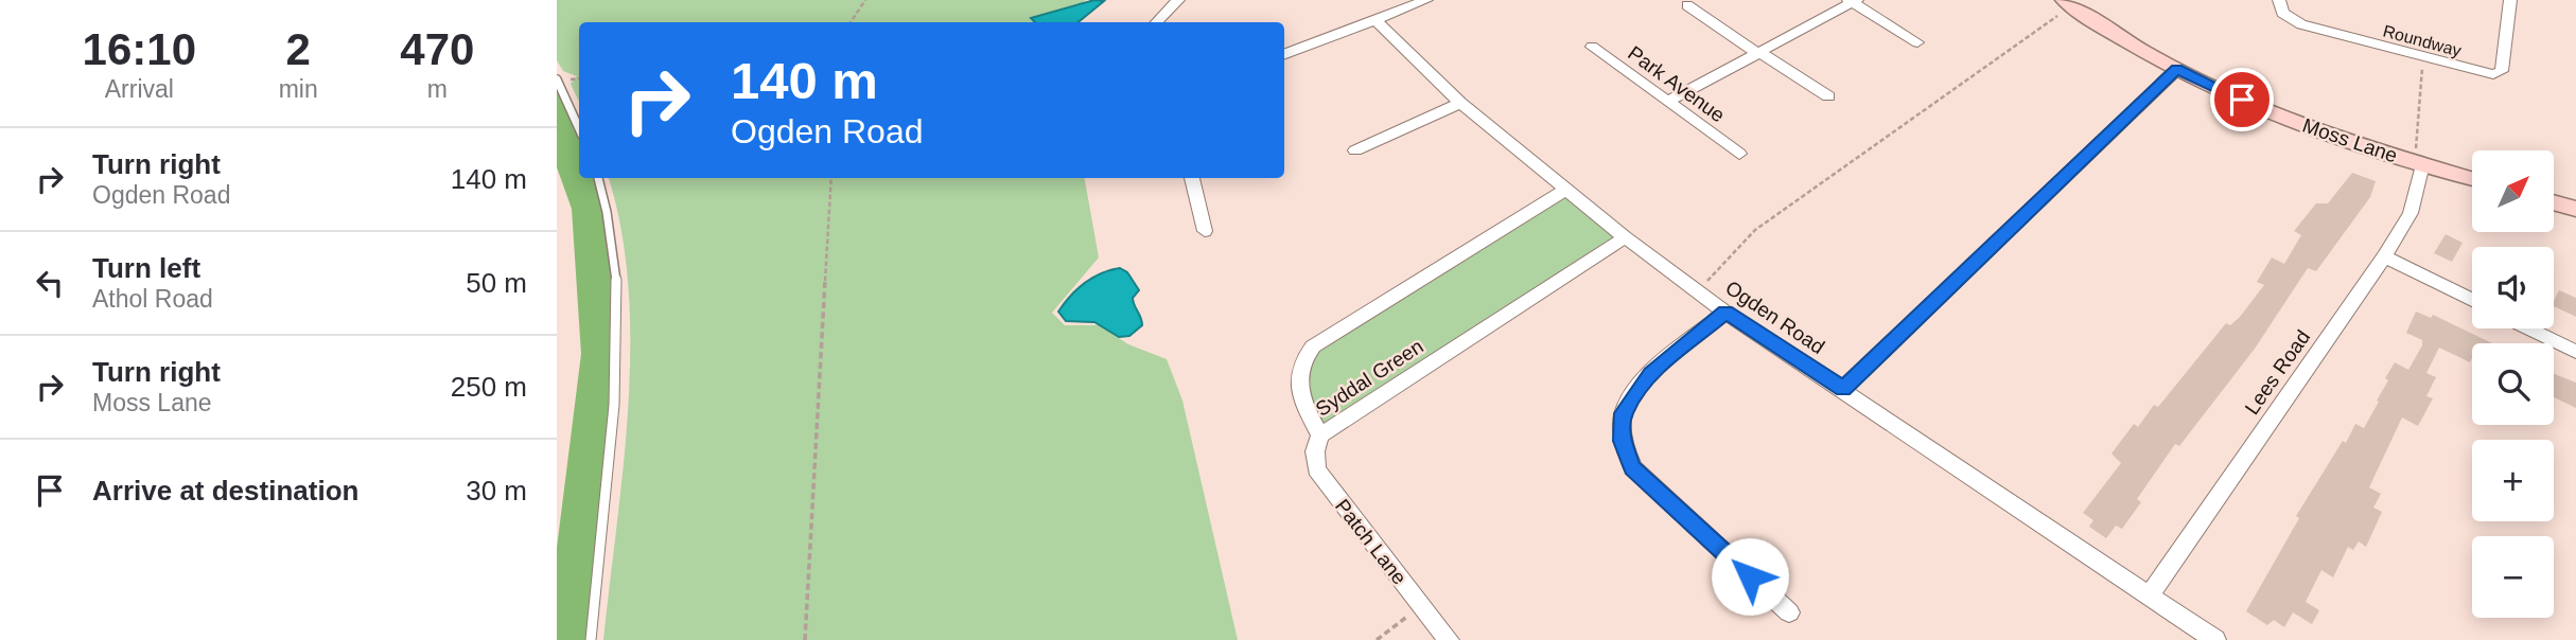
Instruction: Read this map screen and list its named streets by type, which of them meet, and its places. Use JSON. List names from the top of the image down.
{
  "streets": {
    "main road": ["Moss Lane"],
    "street": [
      "Roundway",
      "Park Avenue",
      "Ogden Road",
      "Lees Road",
      "Syddal Green",
      "Patch Lane"
    ]
  },
  "crossings": [
    ["Moss Lane", "Lees Road"],
    ["Ogden Road", "Lees Road"],
    ["Ogden Road", "Syddal Green"],
    ["Syddal Green", "Patch Lane"]
  ],
  "north": "top right",
  "page": {
    "eta": [
      "16:10",
      "Arrival",
      "2",
      "min",
      "470",
      "m"
    ],
    "turn": ["140 m", "Ogden Road"],
    "list": [
      {
        "name": "Turn right",
        "note": "Ogden Road",
        "value": "140 m"
      },
      {
        "name": "Turn left",
        "note": "Athol Road",
        "value": "50 m"
      },
      {
        "name": "Turn right",
        "note": "Moss Lane",
        "value": "250 m"
      },
      {
        "name": "Arrive at destination",
        "value": "30 m"
      }
    ],
    "map_buttons": ["+", "−"]
  }
}
